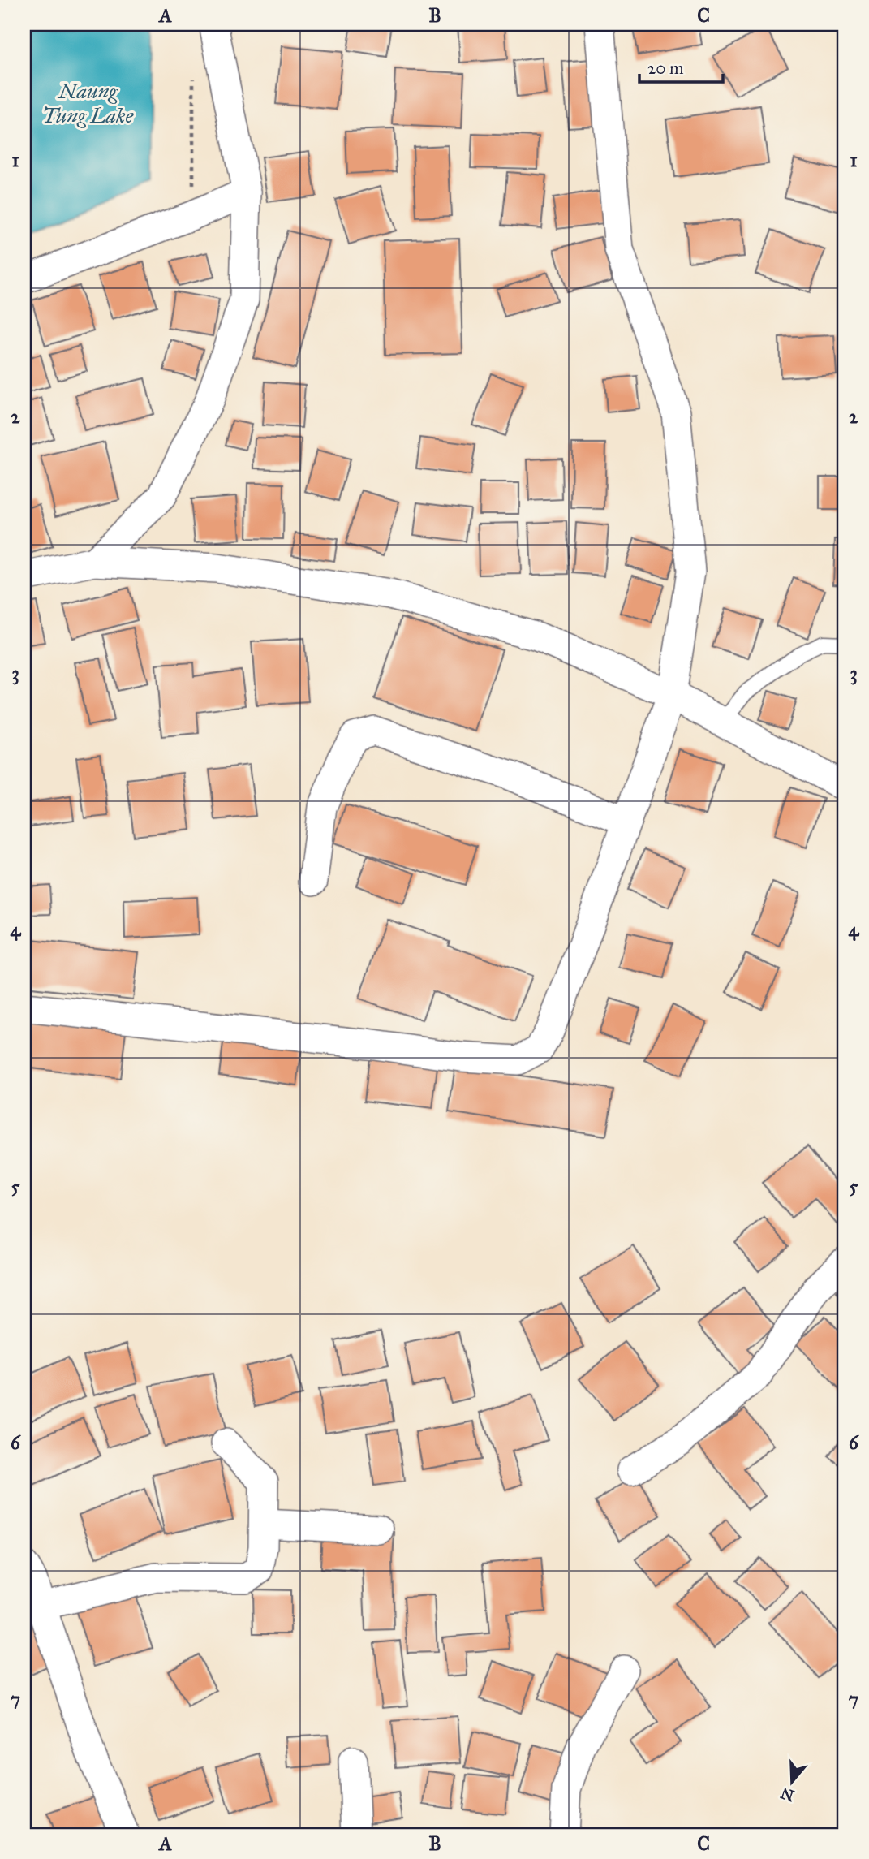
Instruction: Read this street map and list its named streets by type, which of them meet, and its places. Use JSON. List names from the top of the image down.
{
  "water": ["Naung Tung Lake"],
  "scale_bar": "20 m",
  "north": "bottom",
  "grid": {
    "columns": ["A", "B", "C"],
    "rows": [
      "1",
      "2",
      "3",
      "4",
      "5",
      "6",
      "7"
    ]
  }
}
